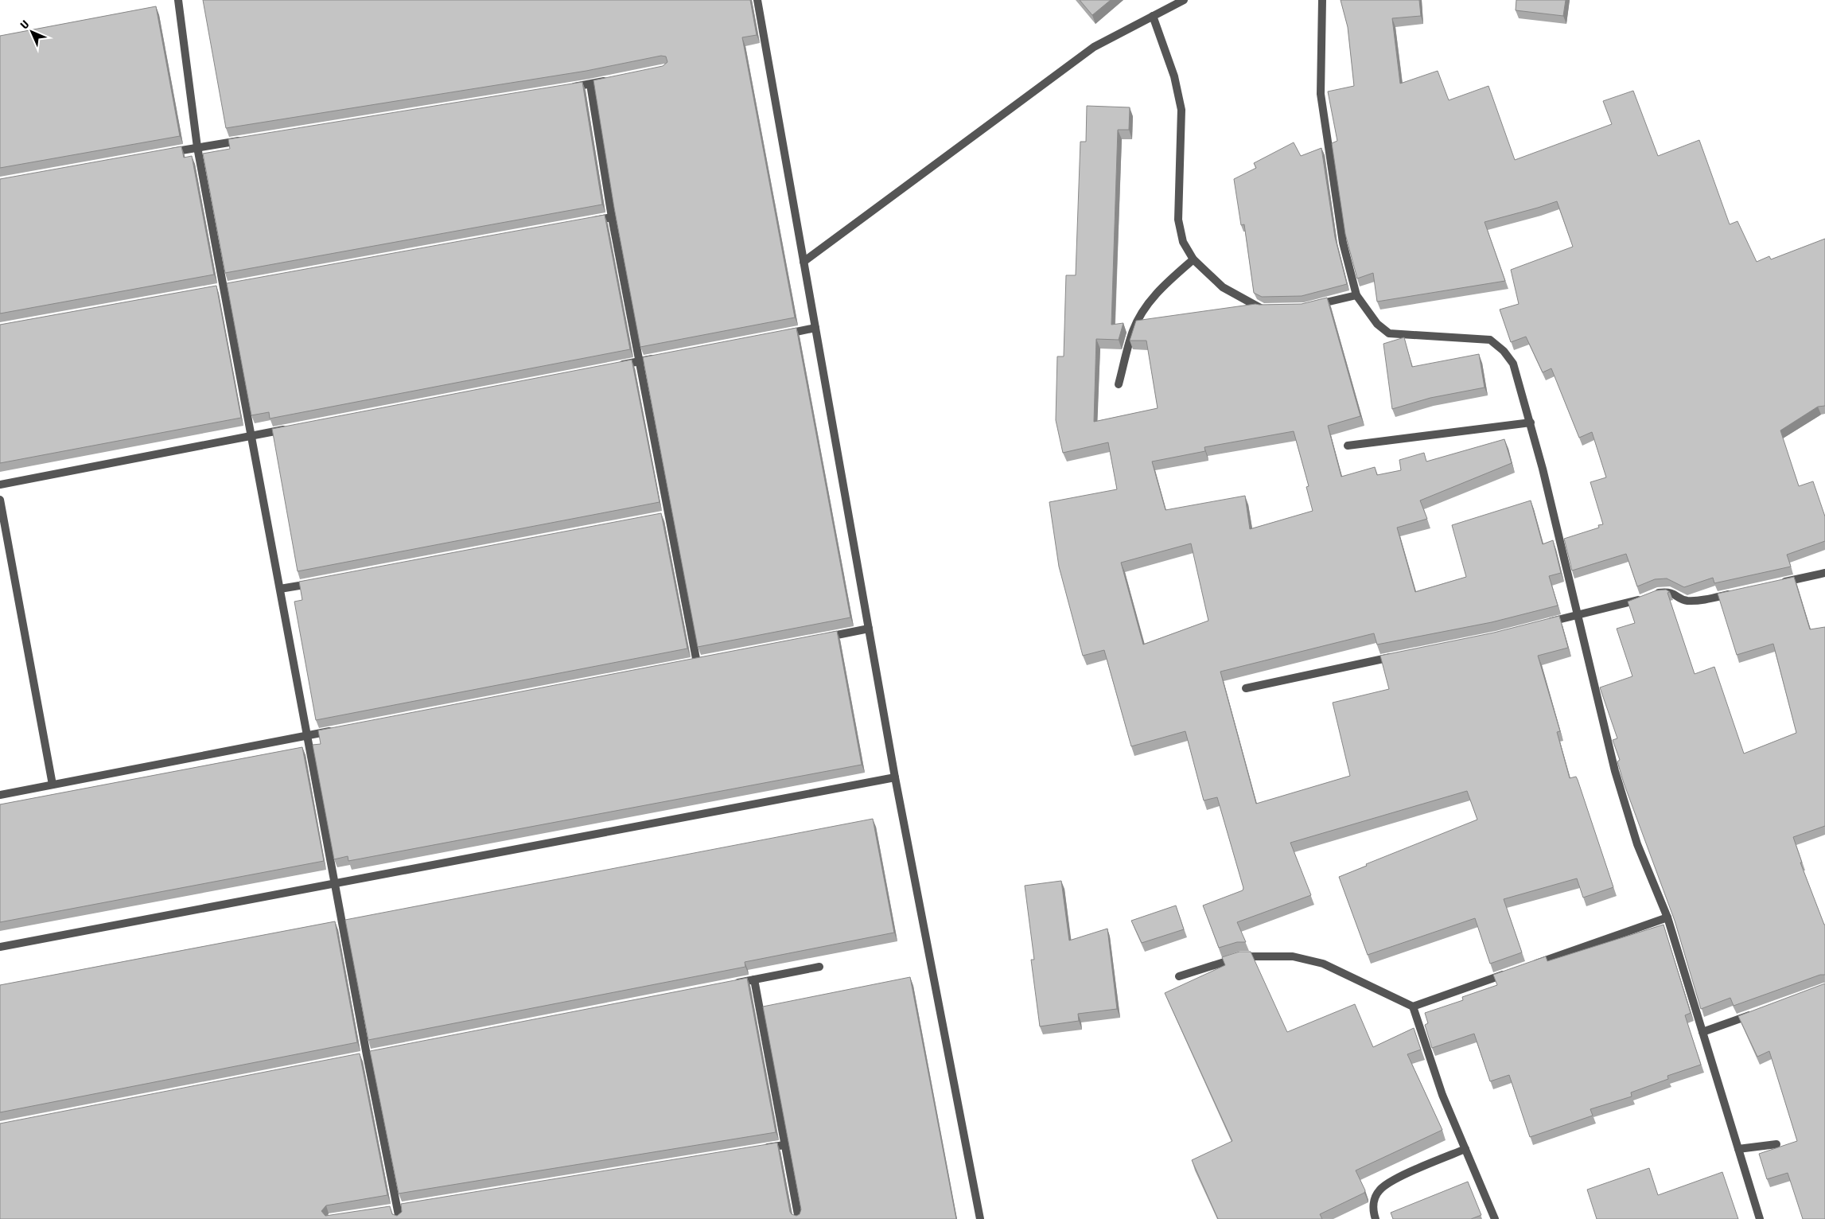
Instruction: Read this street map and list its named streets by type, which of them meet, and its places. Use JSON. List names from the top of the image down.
{
  "north": "top left"
}
